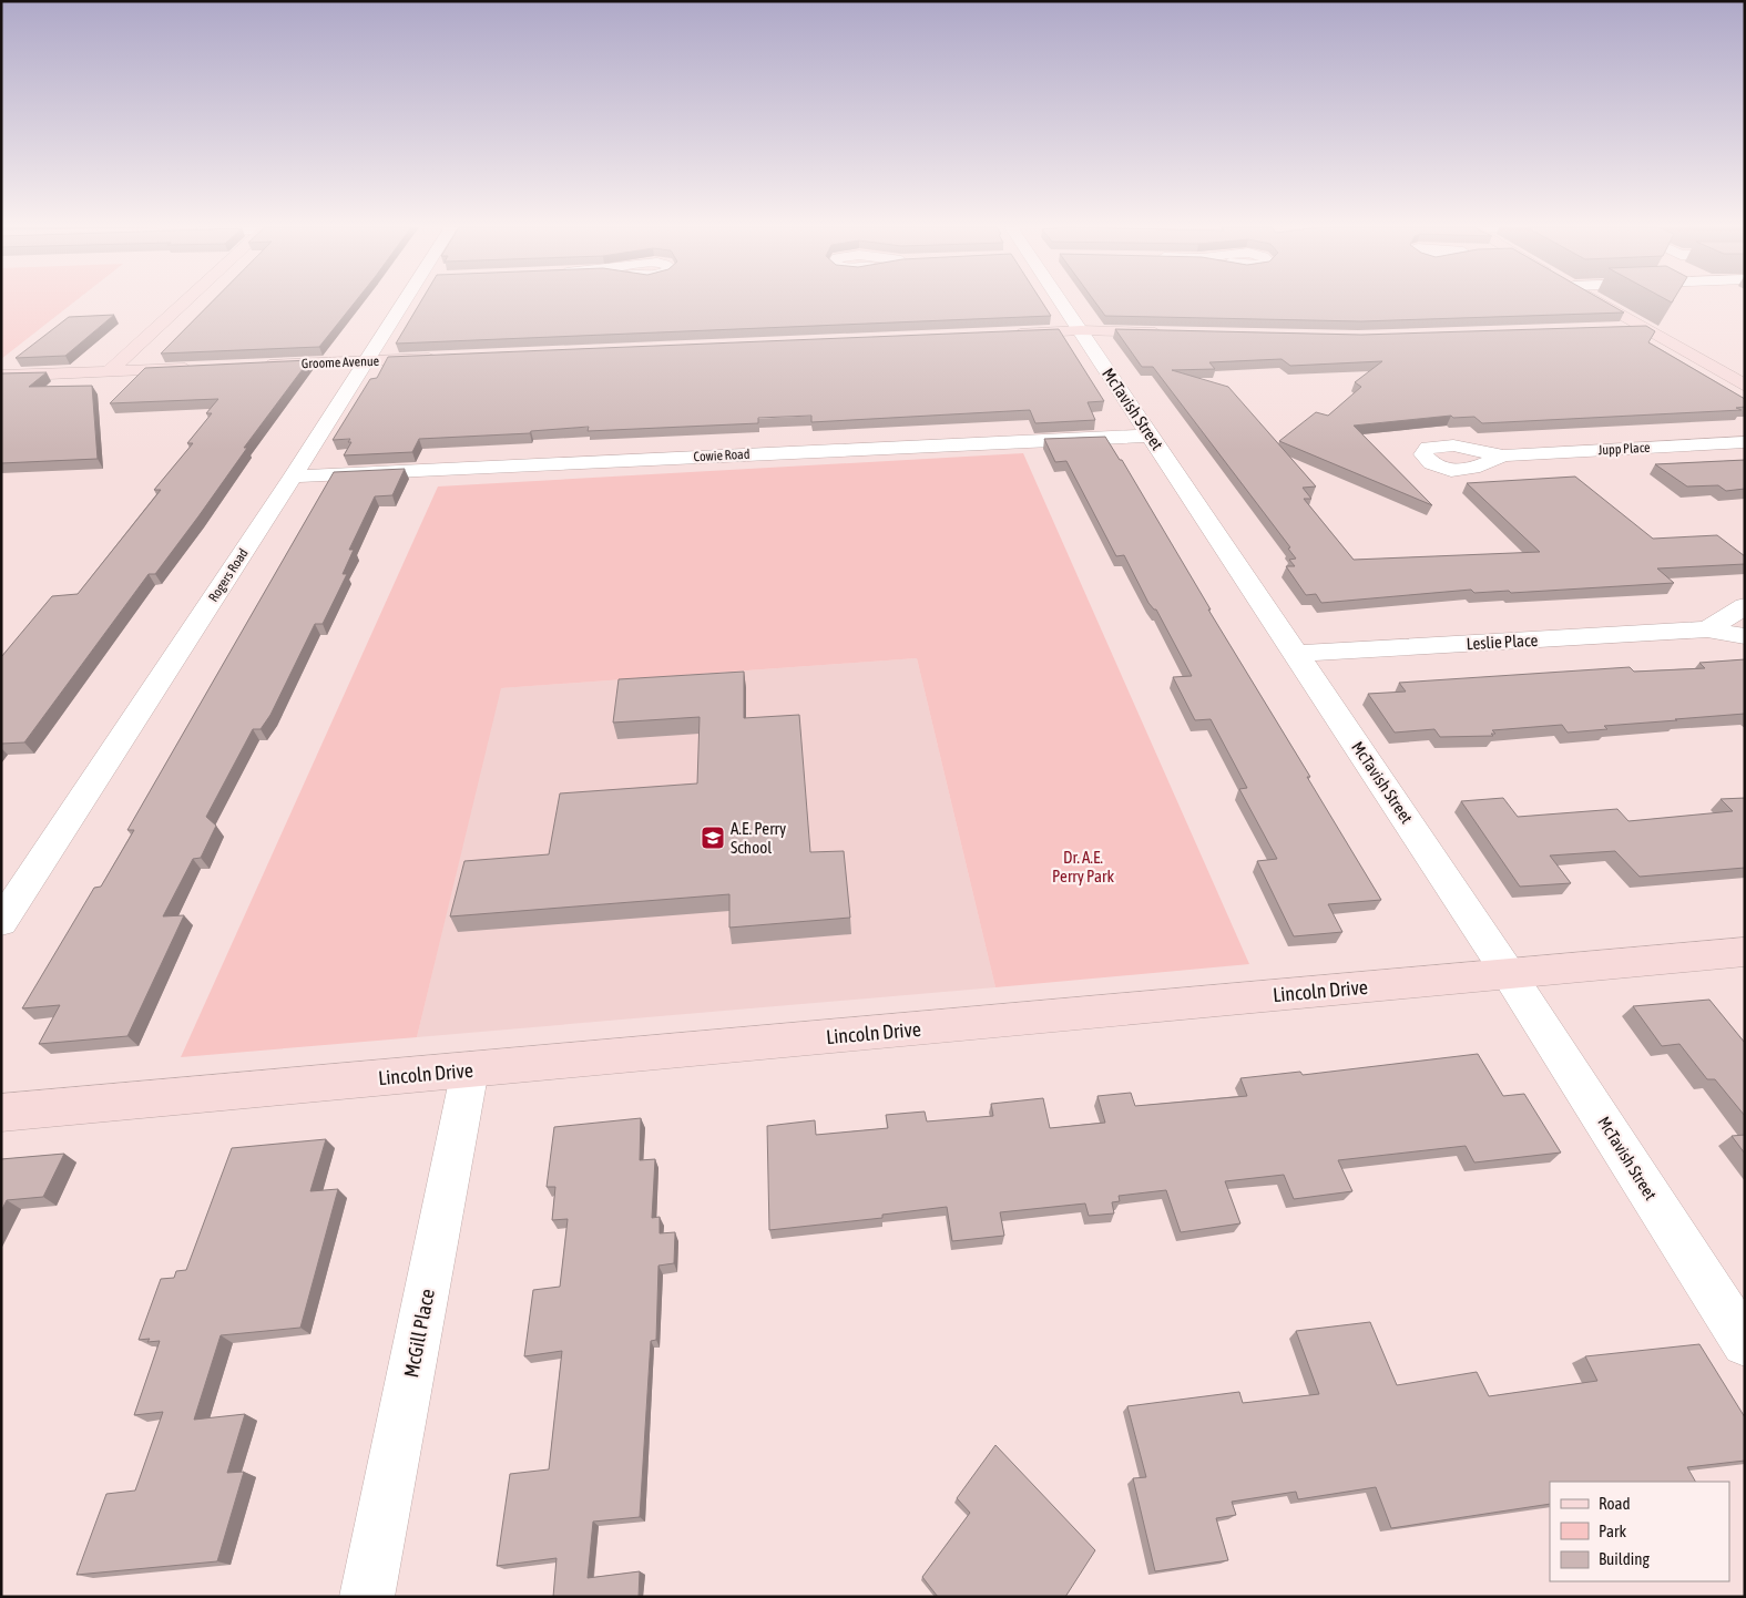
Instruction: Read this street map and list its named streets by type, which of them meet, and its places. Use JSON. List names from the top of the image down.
{
  "streets": {
    "street": [
      "Groome Avenue",
      "McTavish Street",
      "Jupp Place",
      "Cowie Road",
      "Rogers Road",
      "Leslie Place",
      "Lincoln Drive",
      "McGill Place"
    ]
  },
  "crossings": [
    ["Groome Avenue", "Rogers Road"],
    ["McTavish Street", "Cowie Road"],
    ["McTavish Street", "Leslie Place"],
    ["McTavish Street", "Lincoln Drive"],
    ["Cowie Road", "Rogers Road"],
    ["Lincoln Drive", "McGill Place"]
  ],
  "parks": ["Dr. A.E. Perry Park"],
  "places": {
    "school or university": ["A.E. Perry School"]
  },
  "legend": ["Road", "Park", "Building"]
}
